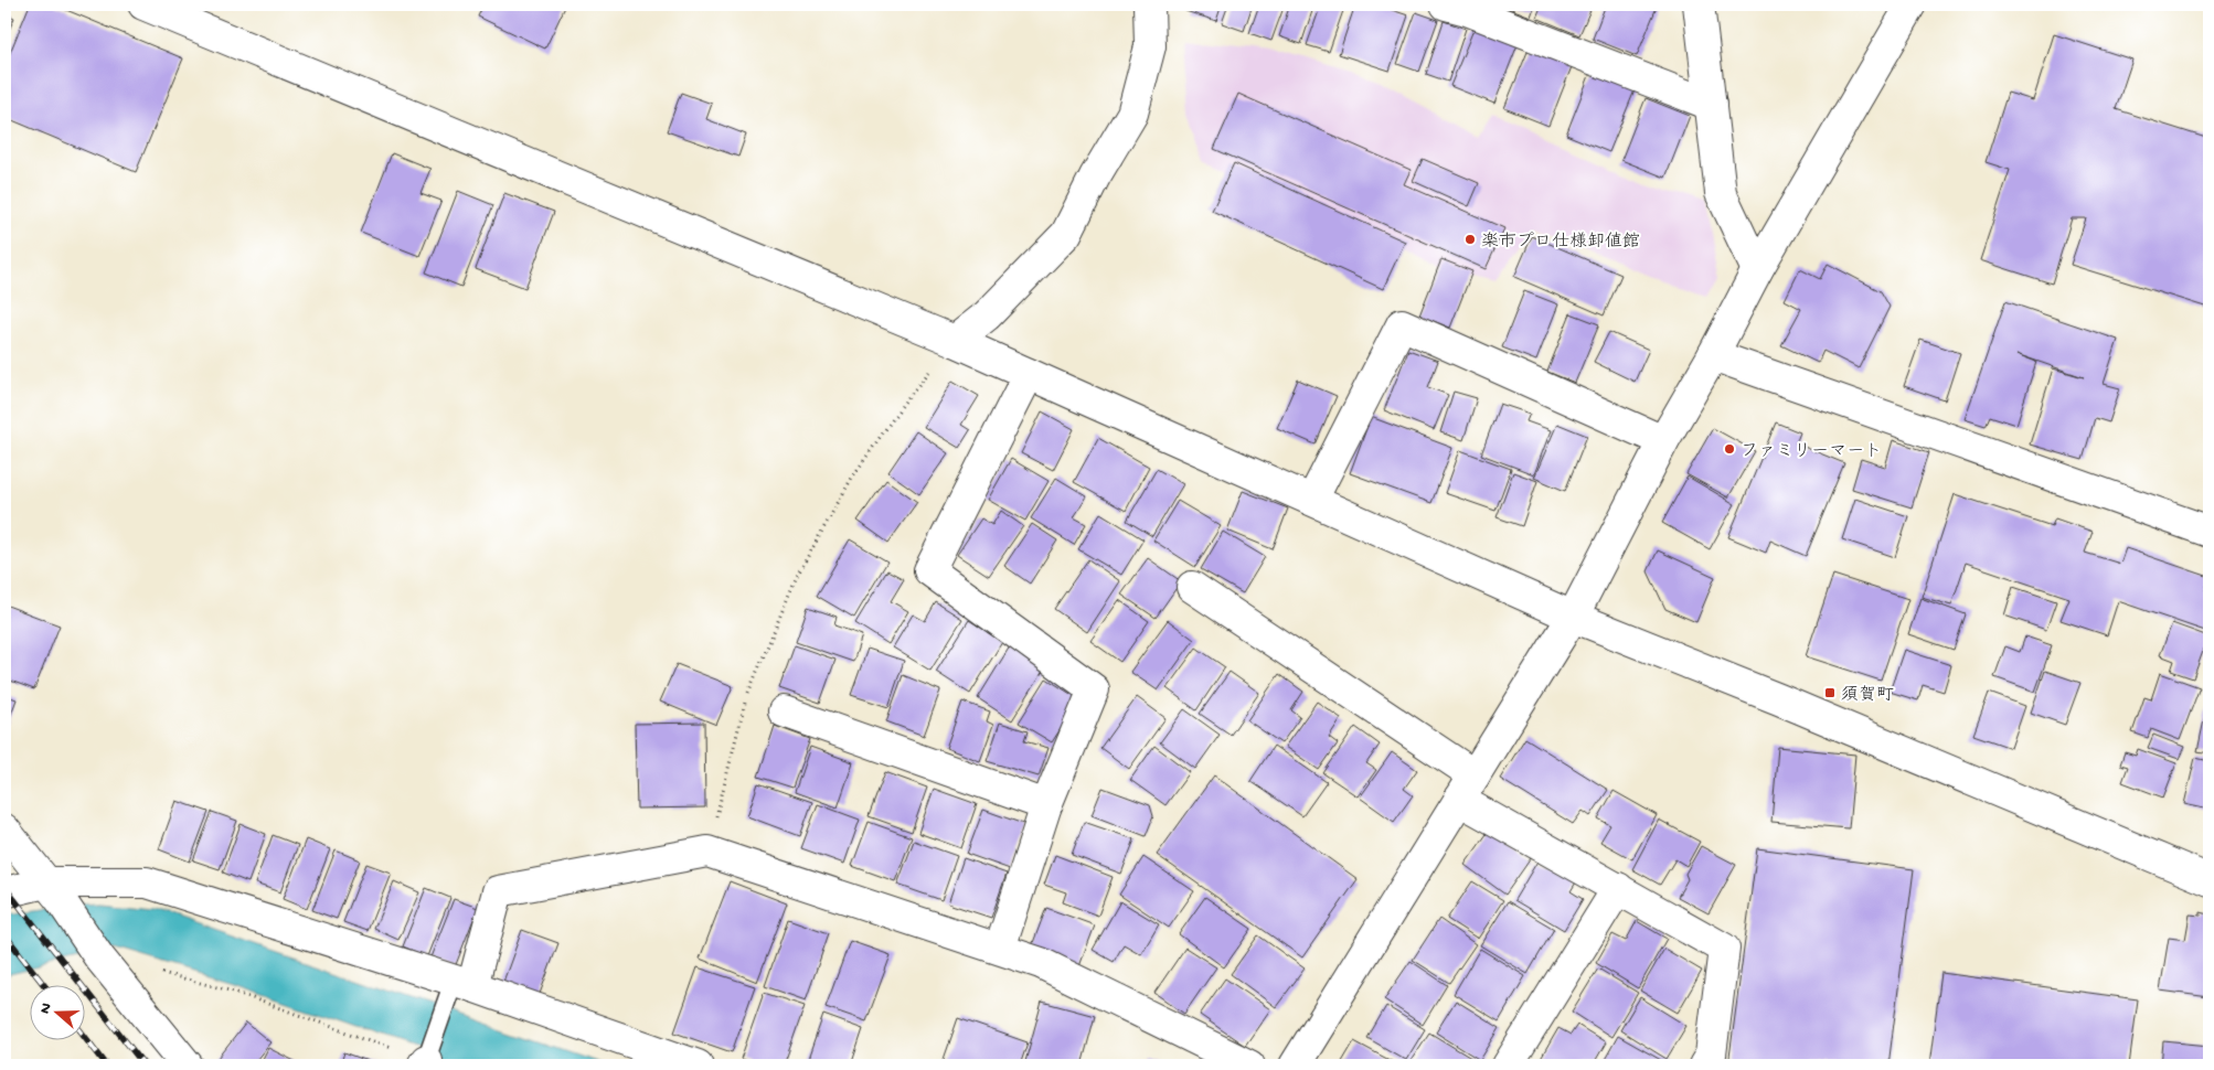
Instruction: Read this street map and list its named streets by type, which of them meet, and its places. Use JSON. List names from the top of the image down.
{
  "places": {
    "other": ["楽市プロ仕様卸値館", "ファミリーマート"],
    "transit": ["須賀町"]
  },
  "north": "left"
}
